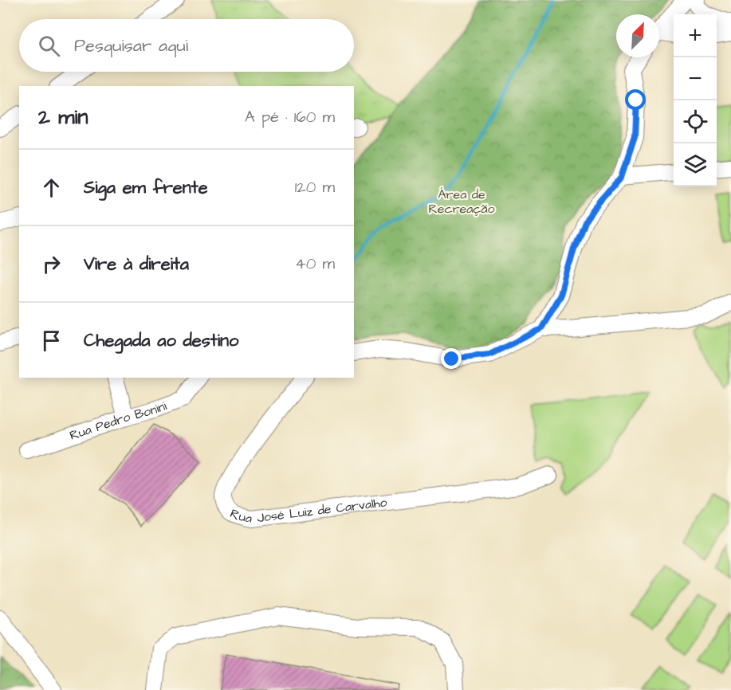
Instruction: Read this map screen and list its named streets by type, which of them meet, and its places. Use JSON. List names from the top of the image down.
{
  "streets": {
    "street": ["Rua Pedro Bonini", "Rua José Luiz de Carvalho"]
  },
  "parks": ["Área de Recreação"],
  "north": "top right",
  "page": {
    "map_buttons": ["+", "−"],
    "search": "Pesquisar aqui",
    "heading": ["2 min", "A pé · 160 m"],
    "list": [
      ["Siga em frente", "120 m"],
      ["Vire à direita", "40 m"],
      "Chegada ao destino"
    ]
  }
}
